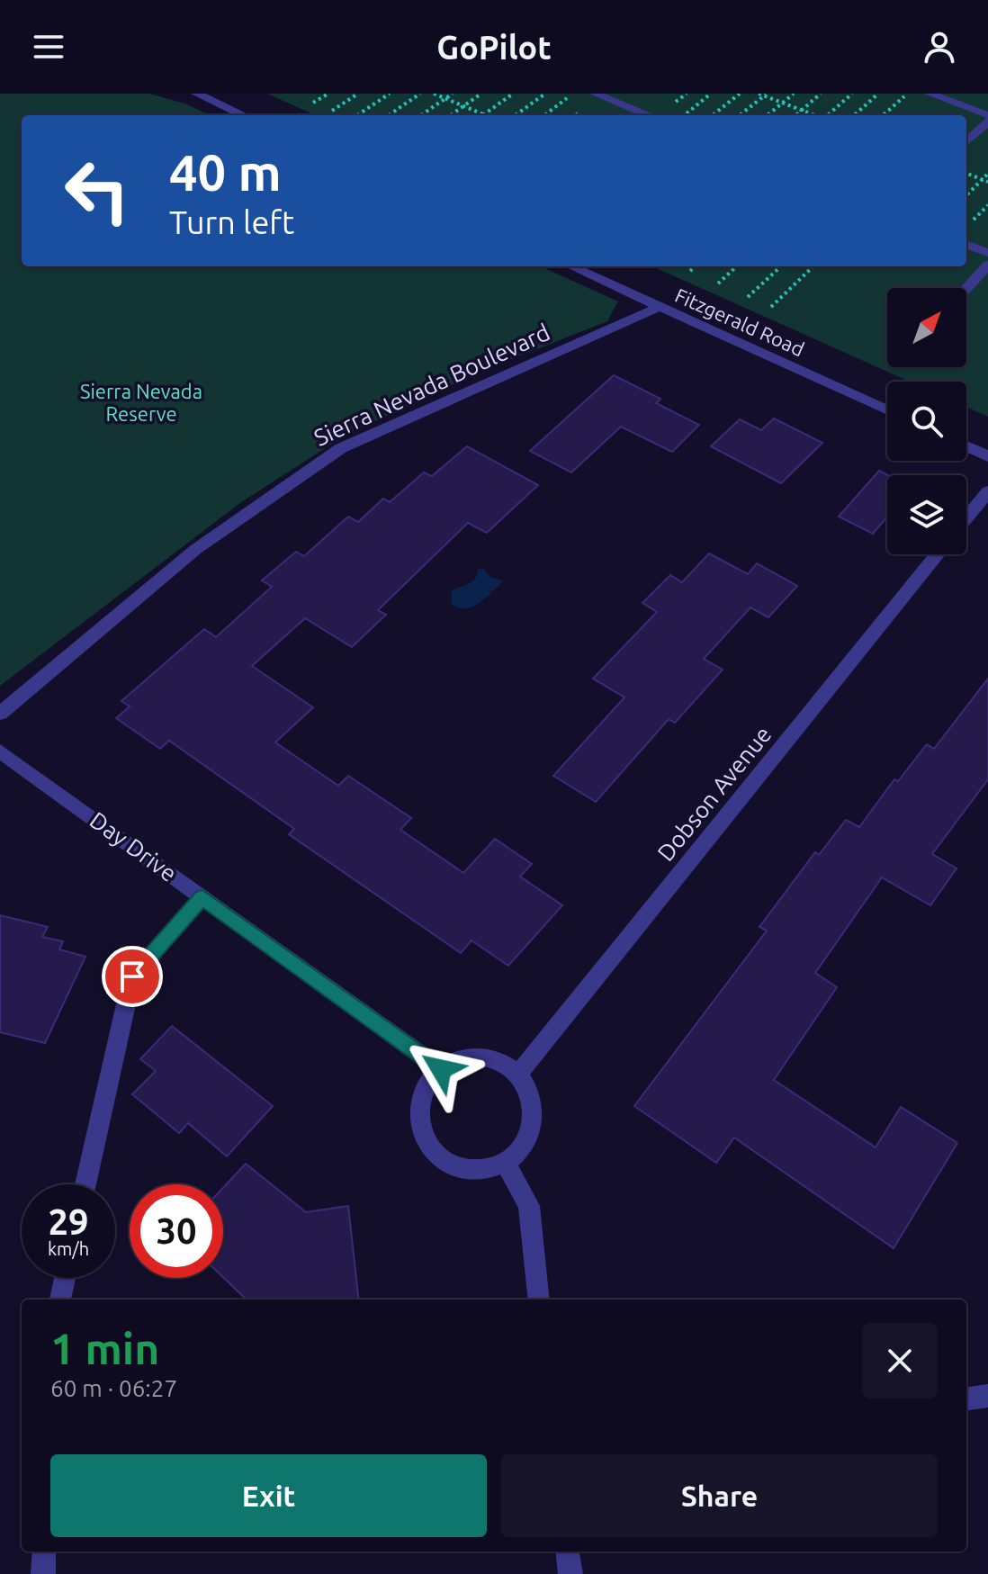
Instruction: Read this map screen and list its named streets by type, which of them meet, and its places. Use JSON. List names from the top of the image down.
{
  "streets": {
    "street": [
      "Fitzgerald Road",
      "Sierra Nevada Boulevard",
      "Dobson Avenue",
      "Day Drive"
    ]
  },
  "crossings": [
    ["Fitzgerald Road", "Sierra Nevada Boulevard"],
    ["Dobson Avenue", "Day Drive"]
  ],
  "parks": ["Sierra Nevada Reserve"],
  "north": "top right",
  "page": {
    "header": "GoPilot",
    "turn": ["40 m", "Turn left"],
    "speed": "29 km/h",
    "limit": "30",
    "heading": ["1 min", "60 m · 06:27"],
    "buttons": ["Exit", "Share"]
  }
}
